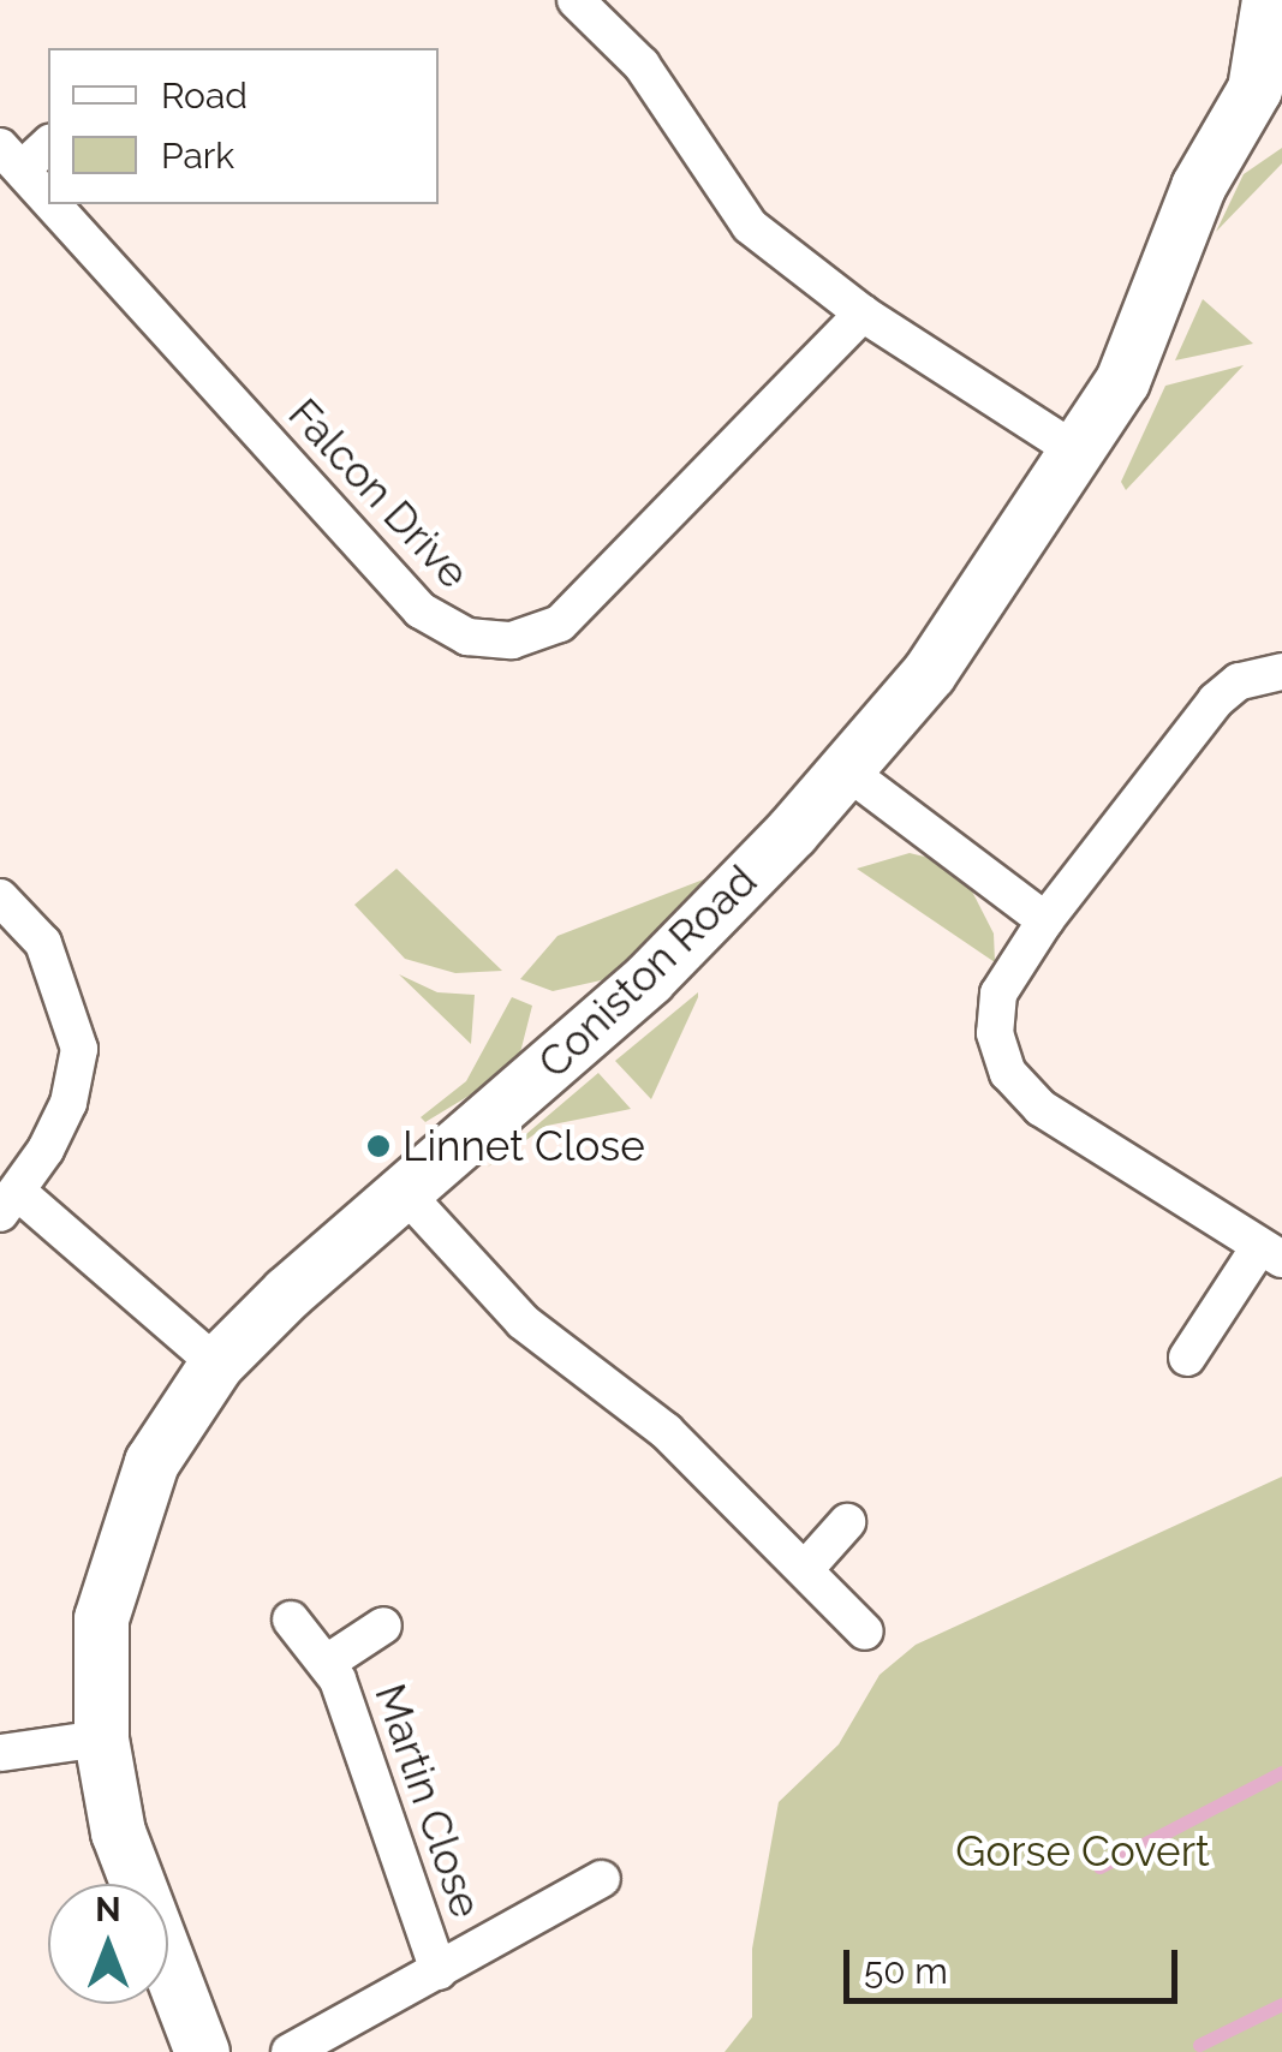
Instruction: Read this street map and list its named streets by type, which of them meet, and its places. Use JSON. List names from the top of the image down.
{
  "streets": {
    "street": ["Falcon Drive", "Coniston Road", "Martin Close"]
  },
  "parks": ["Gorse Covert"],
  "places": ["Linnet Close"],
  "legend": ["Road", "Park"],
  "scale_bar": "50 m",
  "north": "top"
}
